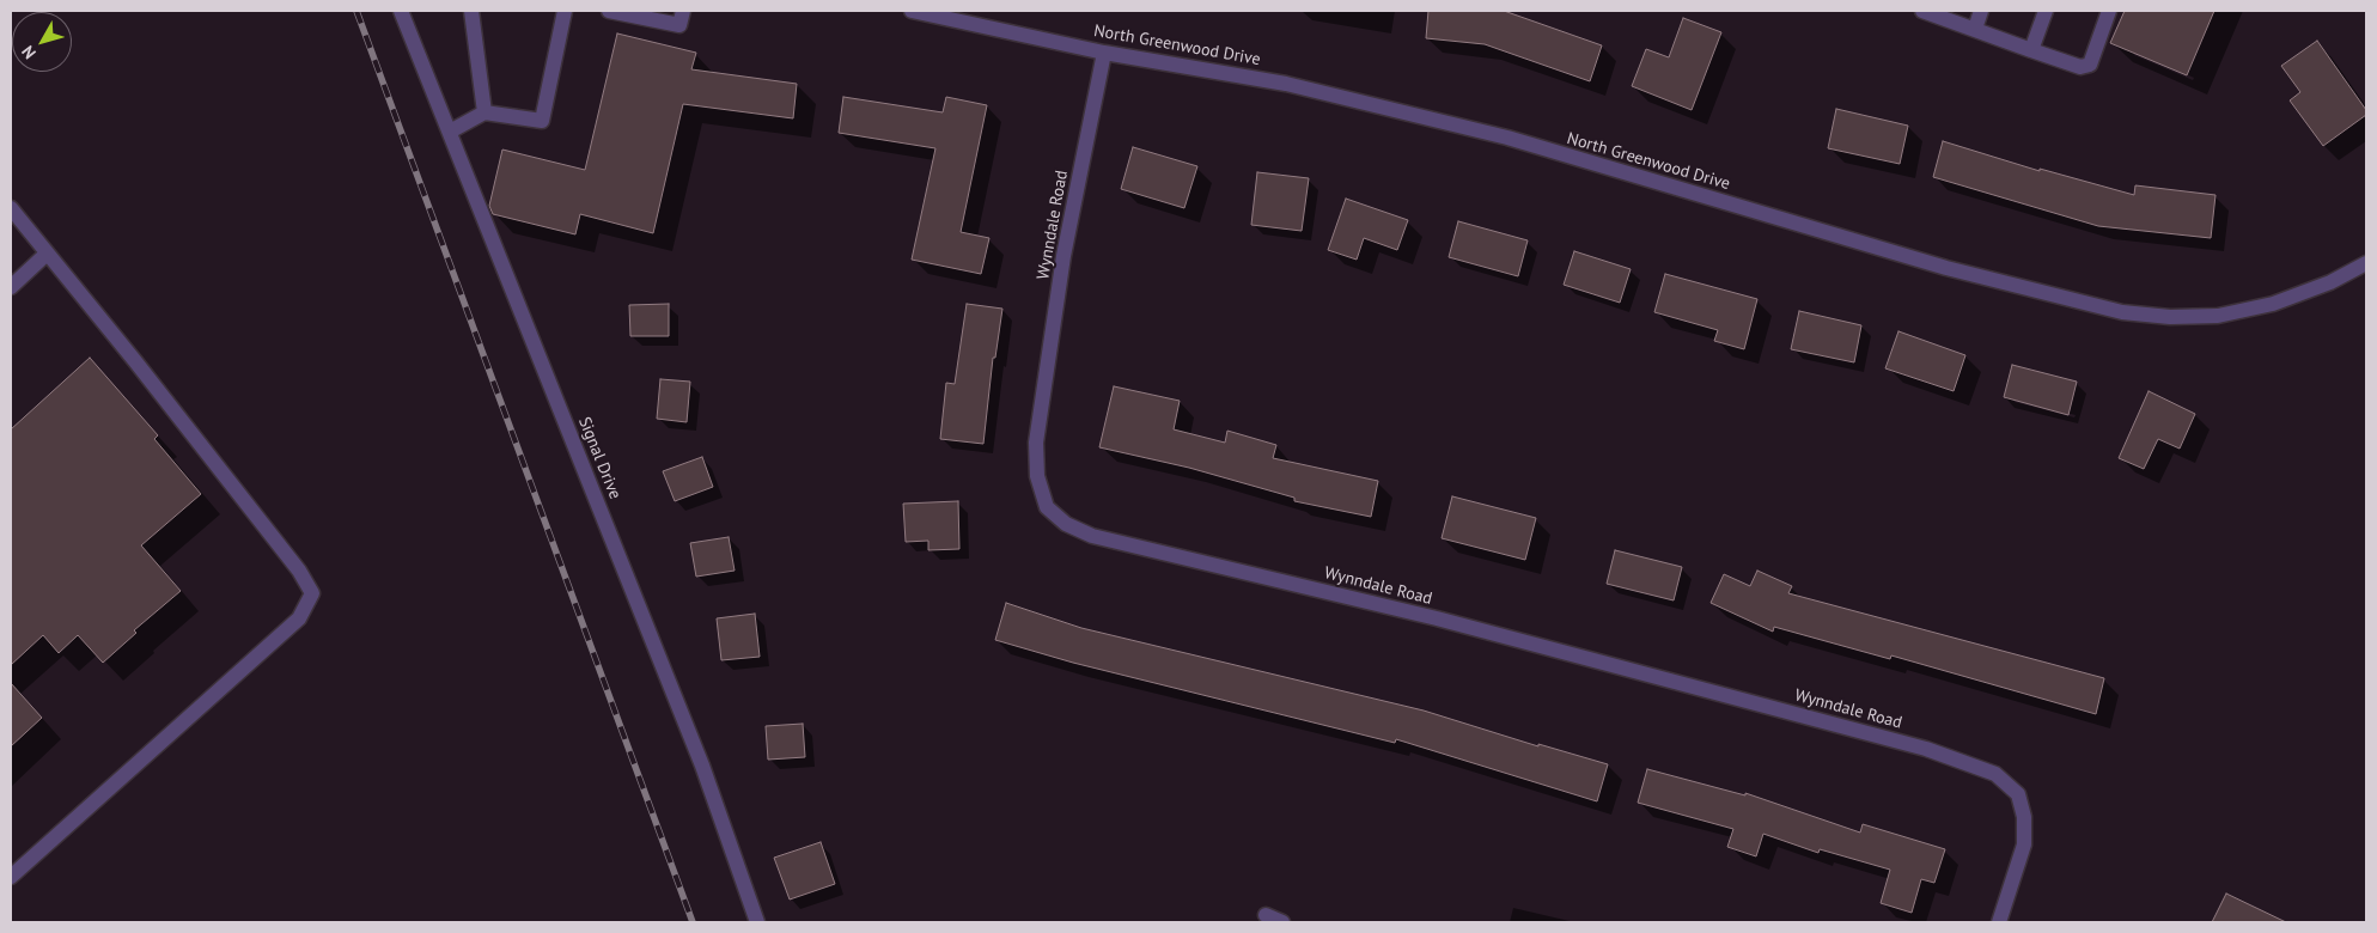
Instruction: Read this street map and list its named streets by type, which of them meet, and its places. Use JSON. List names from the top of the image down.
{
  "streets": {
    "street": ["North Greenwood Drive", "Wynndale Road", "Signal Drive"]
  },
  "crossings": [
    ["North Greenwood Drive", "Wynndale Road"]
  ],
  "north": "bottom left"
}
